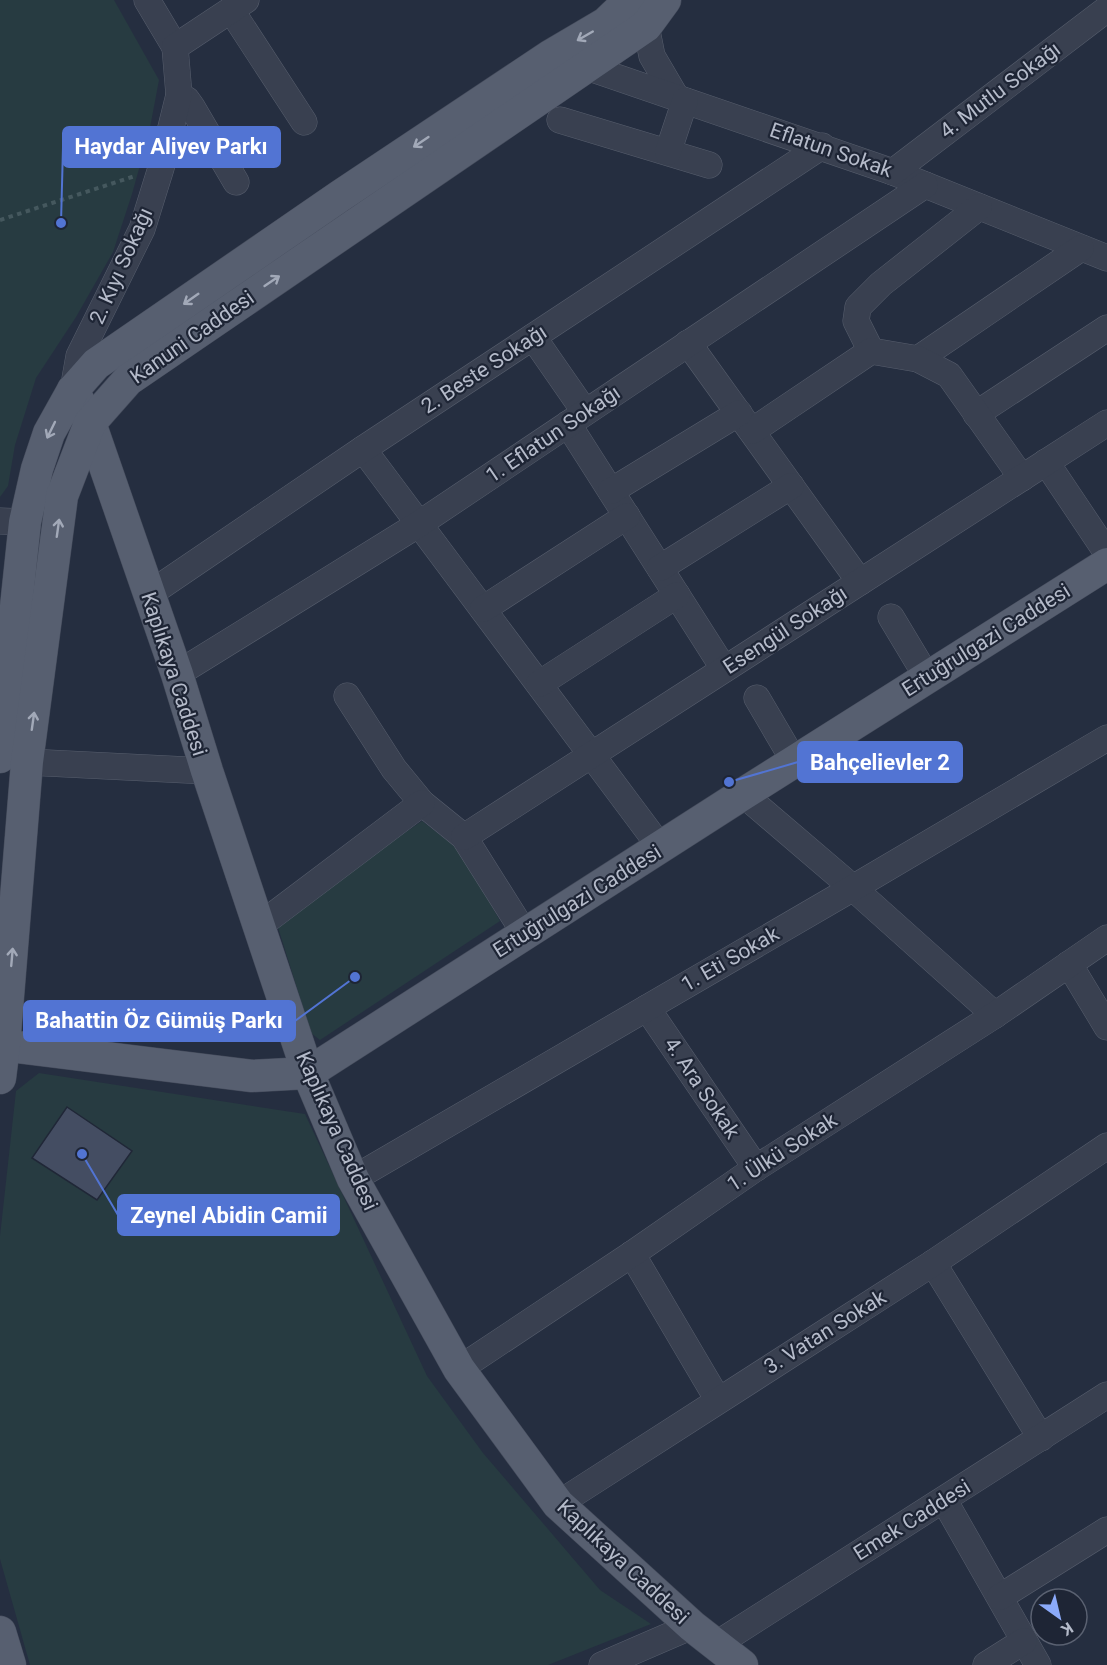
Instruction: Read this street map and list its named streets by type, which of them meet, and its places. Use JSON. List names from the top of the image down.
{
  "streets": {
    "main road": ["Kanuni Caddesi", "Ertuğrulgazi Caddesi", "Kaplıkaya Caddesi"],
    "street": [
      "4. Mutlu Sokağı",
      "Eflatun Sokak",
      "2. Kıyı Sokağı",
      "2. Beste Sokağı",
      "1. Eflatun Sokağı",
      "Esengül Sokağı",
      "1. Eti Sokak",
      "4. Ara Sokak",
      "1. Ülkü Sokak",
      "3. Vatan Sokak",
      "Emek Caddesi"
    ]
  },
  "crossings": [
    ["4. Mutlu Sokağı", "Eflatun Sokak"],
    ["Eflatun Sokak", "Kanuni Caddesi"],
    ["Eflatun Sokak", "2. Beste Sokağı"],
    ["Eflatun Sokak", "1. Eflatun Sokağı"],
    ["2. Kıyı Sokağı", "Kanuni Caddesi"],
    ["2. Kıyı Sokağı", "Kaplıkaya Caddesi"],
    ["Kanuni Caddesi", "Ertuğrulgazi Caddesi"],
    ["Kanuni Caddesi", "Kaplıkaya Caddesi"],
    ["2. Beste Sokağı", "Kaplıkaya Caddesi"],
    ["1. Eflatun Sokağı", "Kaplıkaya Caddesi"],
    ["Ertuğrulgazi Caddesi", "Kaplıkaya Caddesi"],
    ["Kaplıkaya Caddesi", "1. Eti Sokak"],
    ["Kaplıkaya Caddesi", "1. Ülkü Sokak"],
    ["Kaplıkaya Caddesi", "3. Vatan Sokak"],
    ["Kaplıkaya Caddesi", "Emek Caddesi"],
    ["1. Eti Sokak", "4. Ara Sokak"],
    ["4. Ara Sokak", "1. Ülkü Sokak"]
  ],
  "places": [
    "Haydar Aliyev Parkı",
    "Bahçelievler 2",
    "Bahattin Öz Gümüş Parkı",
    "Zeynel Abidin Camii"
  ],
  "north": "bottom right"
}
